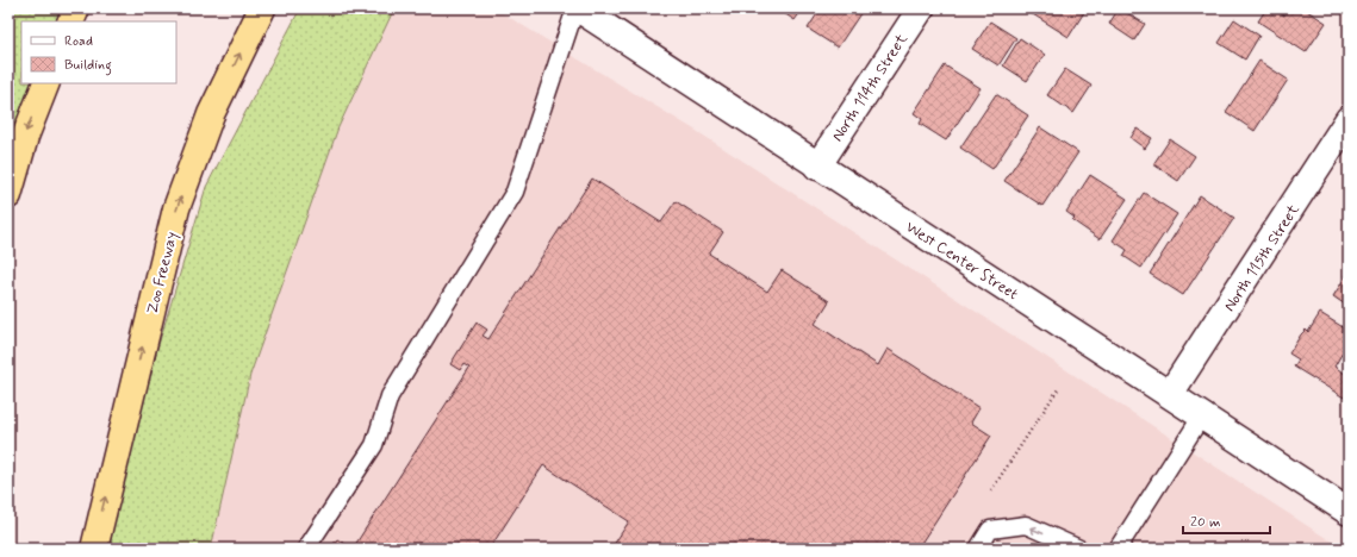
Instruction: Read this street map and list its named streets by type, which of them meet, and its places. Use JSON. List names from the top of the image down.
{
  "streets": {
    "highway": ["Zoo Freeway"],
    "street": ["North 114th Street", "North 115th Street", "West Center Street"]
  },
  "crossings": [
    ["North 114th Street", "West Center Street"],
    ["North 115th Street", "West Center Street"]
  ],
  "one_way": ["Zoo Freeway"],
  "legend": ["Road", "Building"],
  "scale_bar": "20 m"
}
